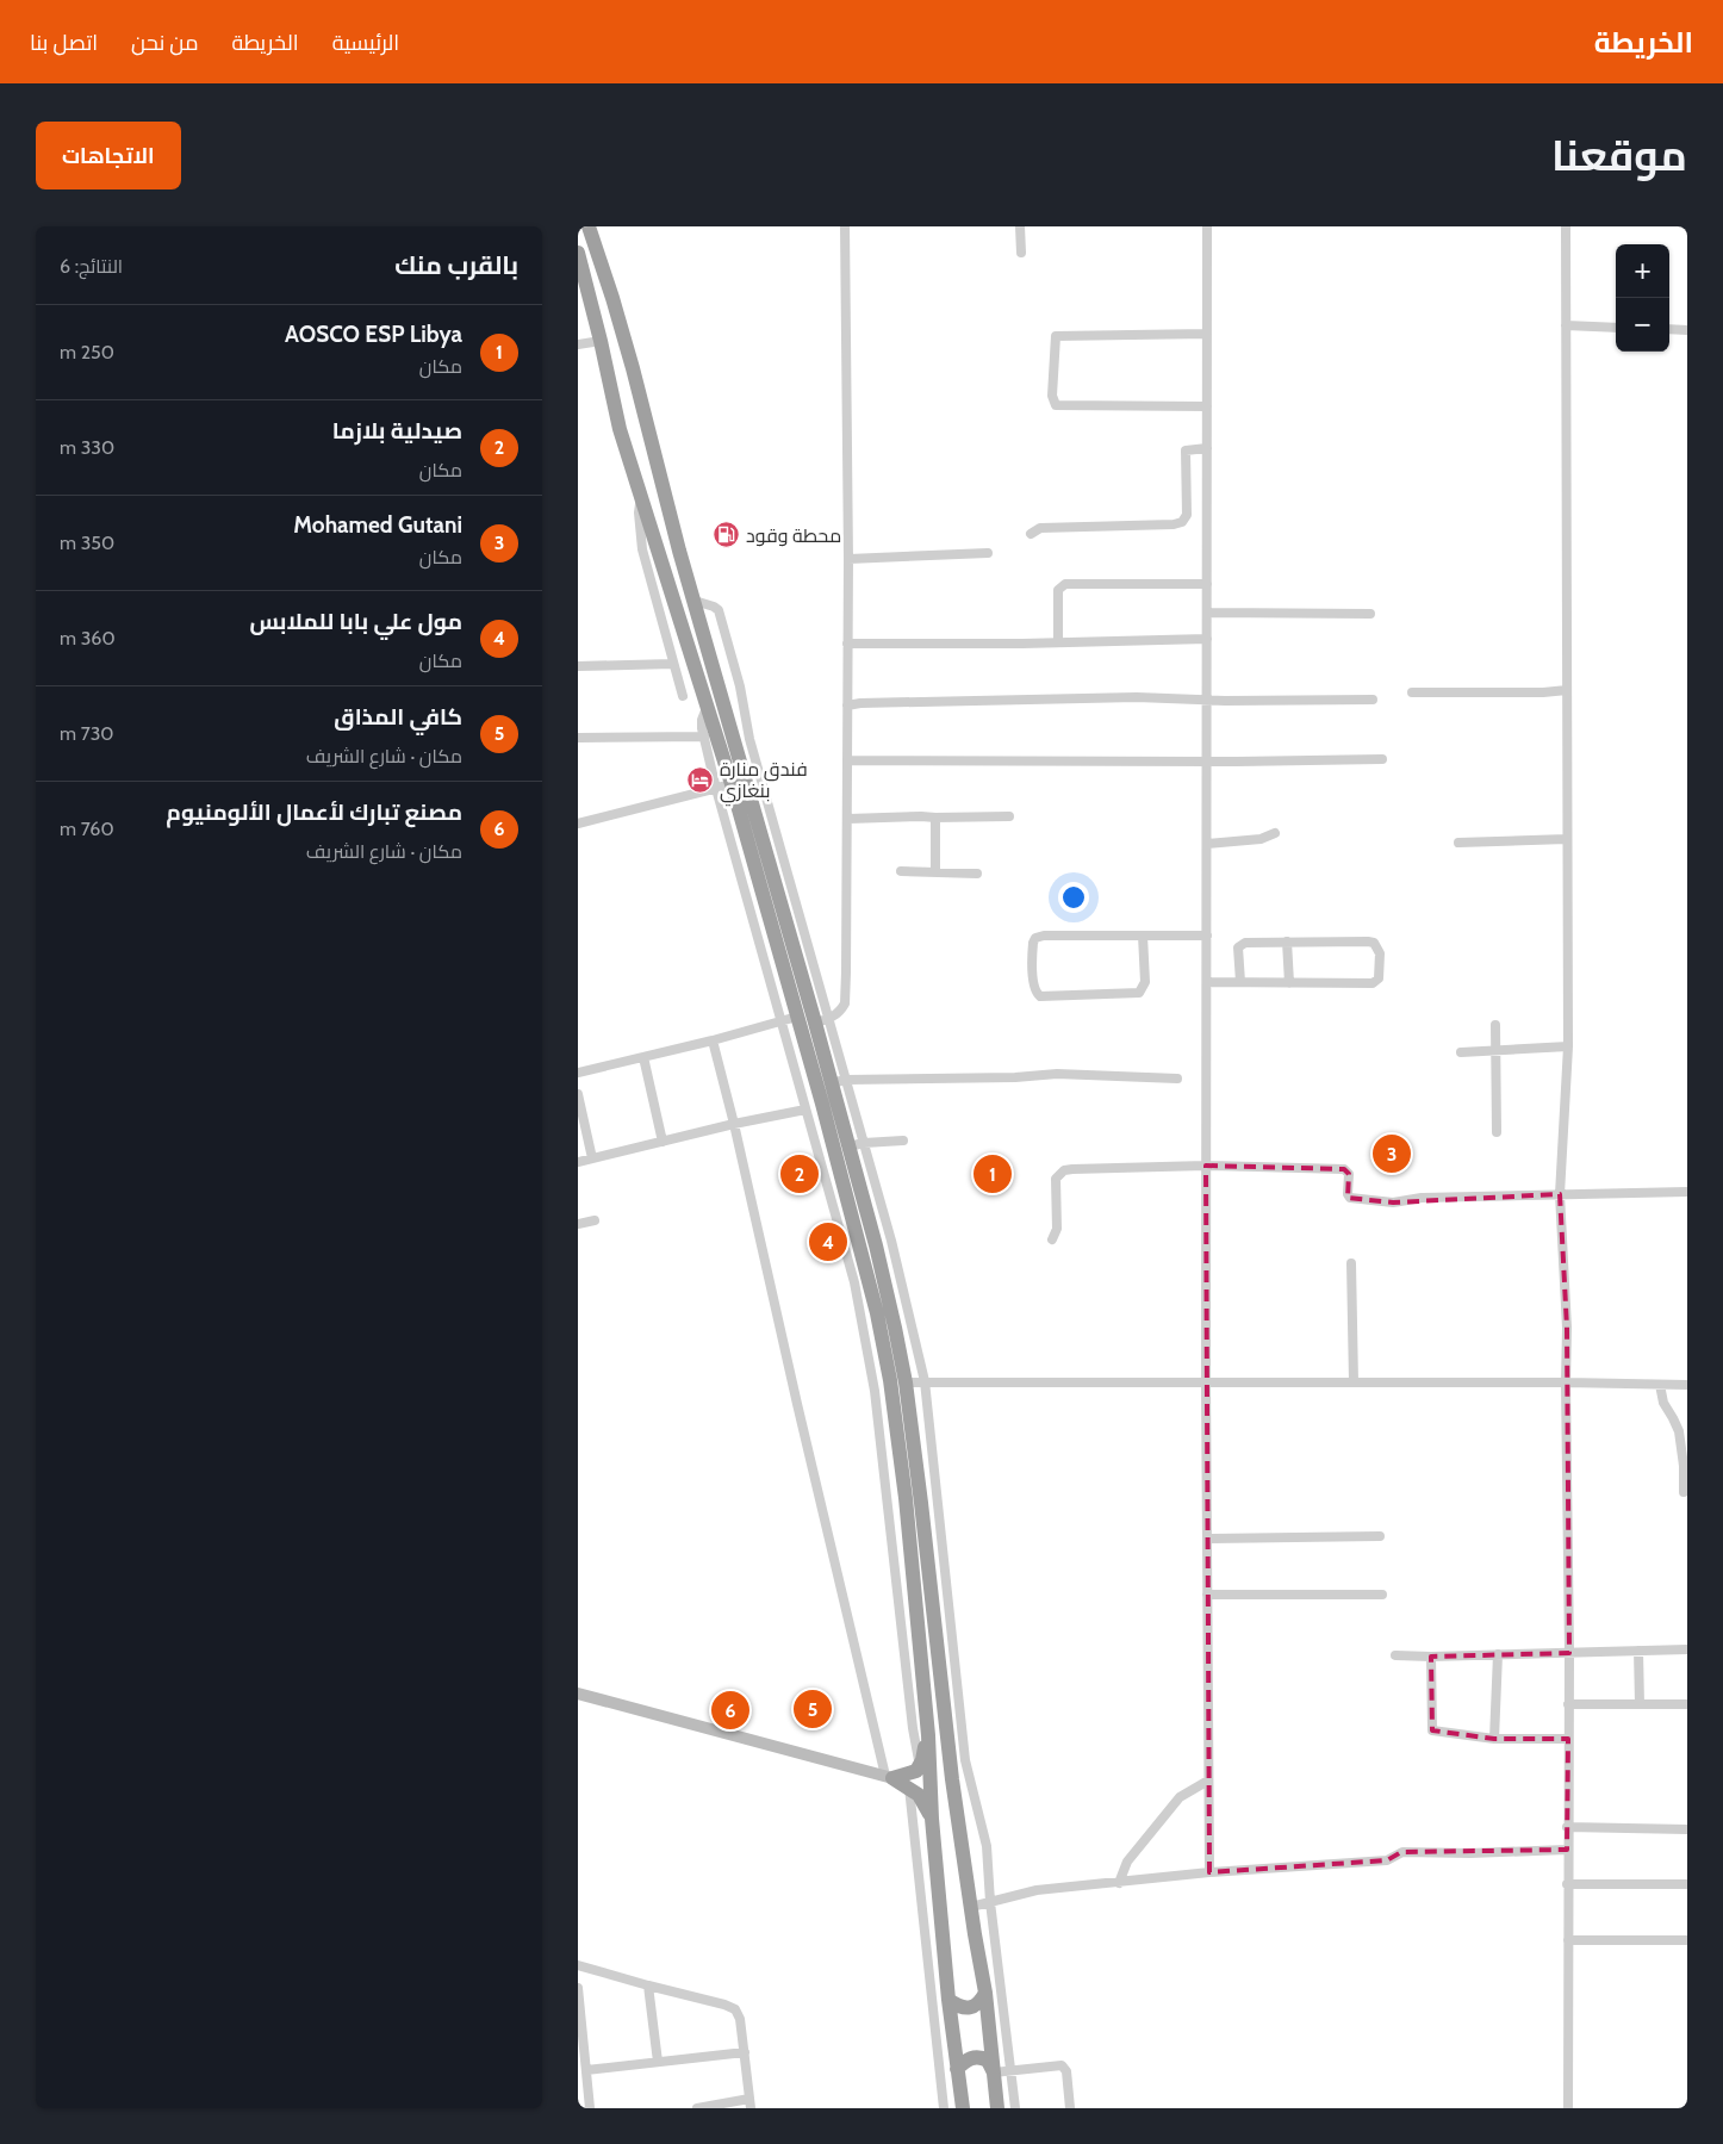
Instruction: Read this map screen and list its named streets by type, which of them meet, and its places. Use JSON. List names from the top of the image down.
{
  "places": {
    "fuel station": ["محطة وقود"],
    "hotel": ["فندق منارة بنغازي"]
  },
  "page": {
    "header": "الخريطة",
    "nav": [
      "الرئيسية",
      "الخريطة",
      "من نحن",
      "اتصل بنا"
    ],
    "title": "موقعنا",
    "buttons": "الاتجاهات",
    "heading": ["بالقرب منك", "النتائج: 6"],
    "map_buttons": ["+", "−"],
    "list": [
      {
        "mark": "1",
        "name": "AOSCO ESP Libya",
        "note": "مكان",
        "value": "250 m"
      },
      {
        "mark": "2",
        "name": "صيدلية بلازما",
        "note": "مكان",
        "value": "330 m"
      },
      {
        "mark": "3",
        "name": "Mohamed Gutani",
        "note": "مكان",
        "value": "350 m"
      },
      {
        "mark": "4",
        "name": "مول علي بابا للملابس",
        "note": "مكان",
        "value": "360 m"
      },
      {
        "mark": "5",
        "name": "كافي المذاق",
        "note": "مكان · شارع الشريف",
        "value": "730 m"
      },
      {
        "mark": "6",
        "name": "مصنع تبارك لأعمال الألومنيوم",
        "note": "مكان · شارع الشريف",
        "value": "760 m"
      }
    ],
    "pins": [
      "3",
      "1",
      "2",
      "4",
      "5",
      "6"
    ]
  }
}
